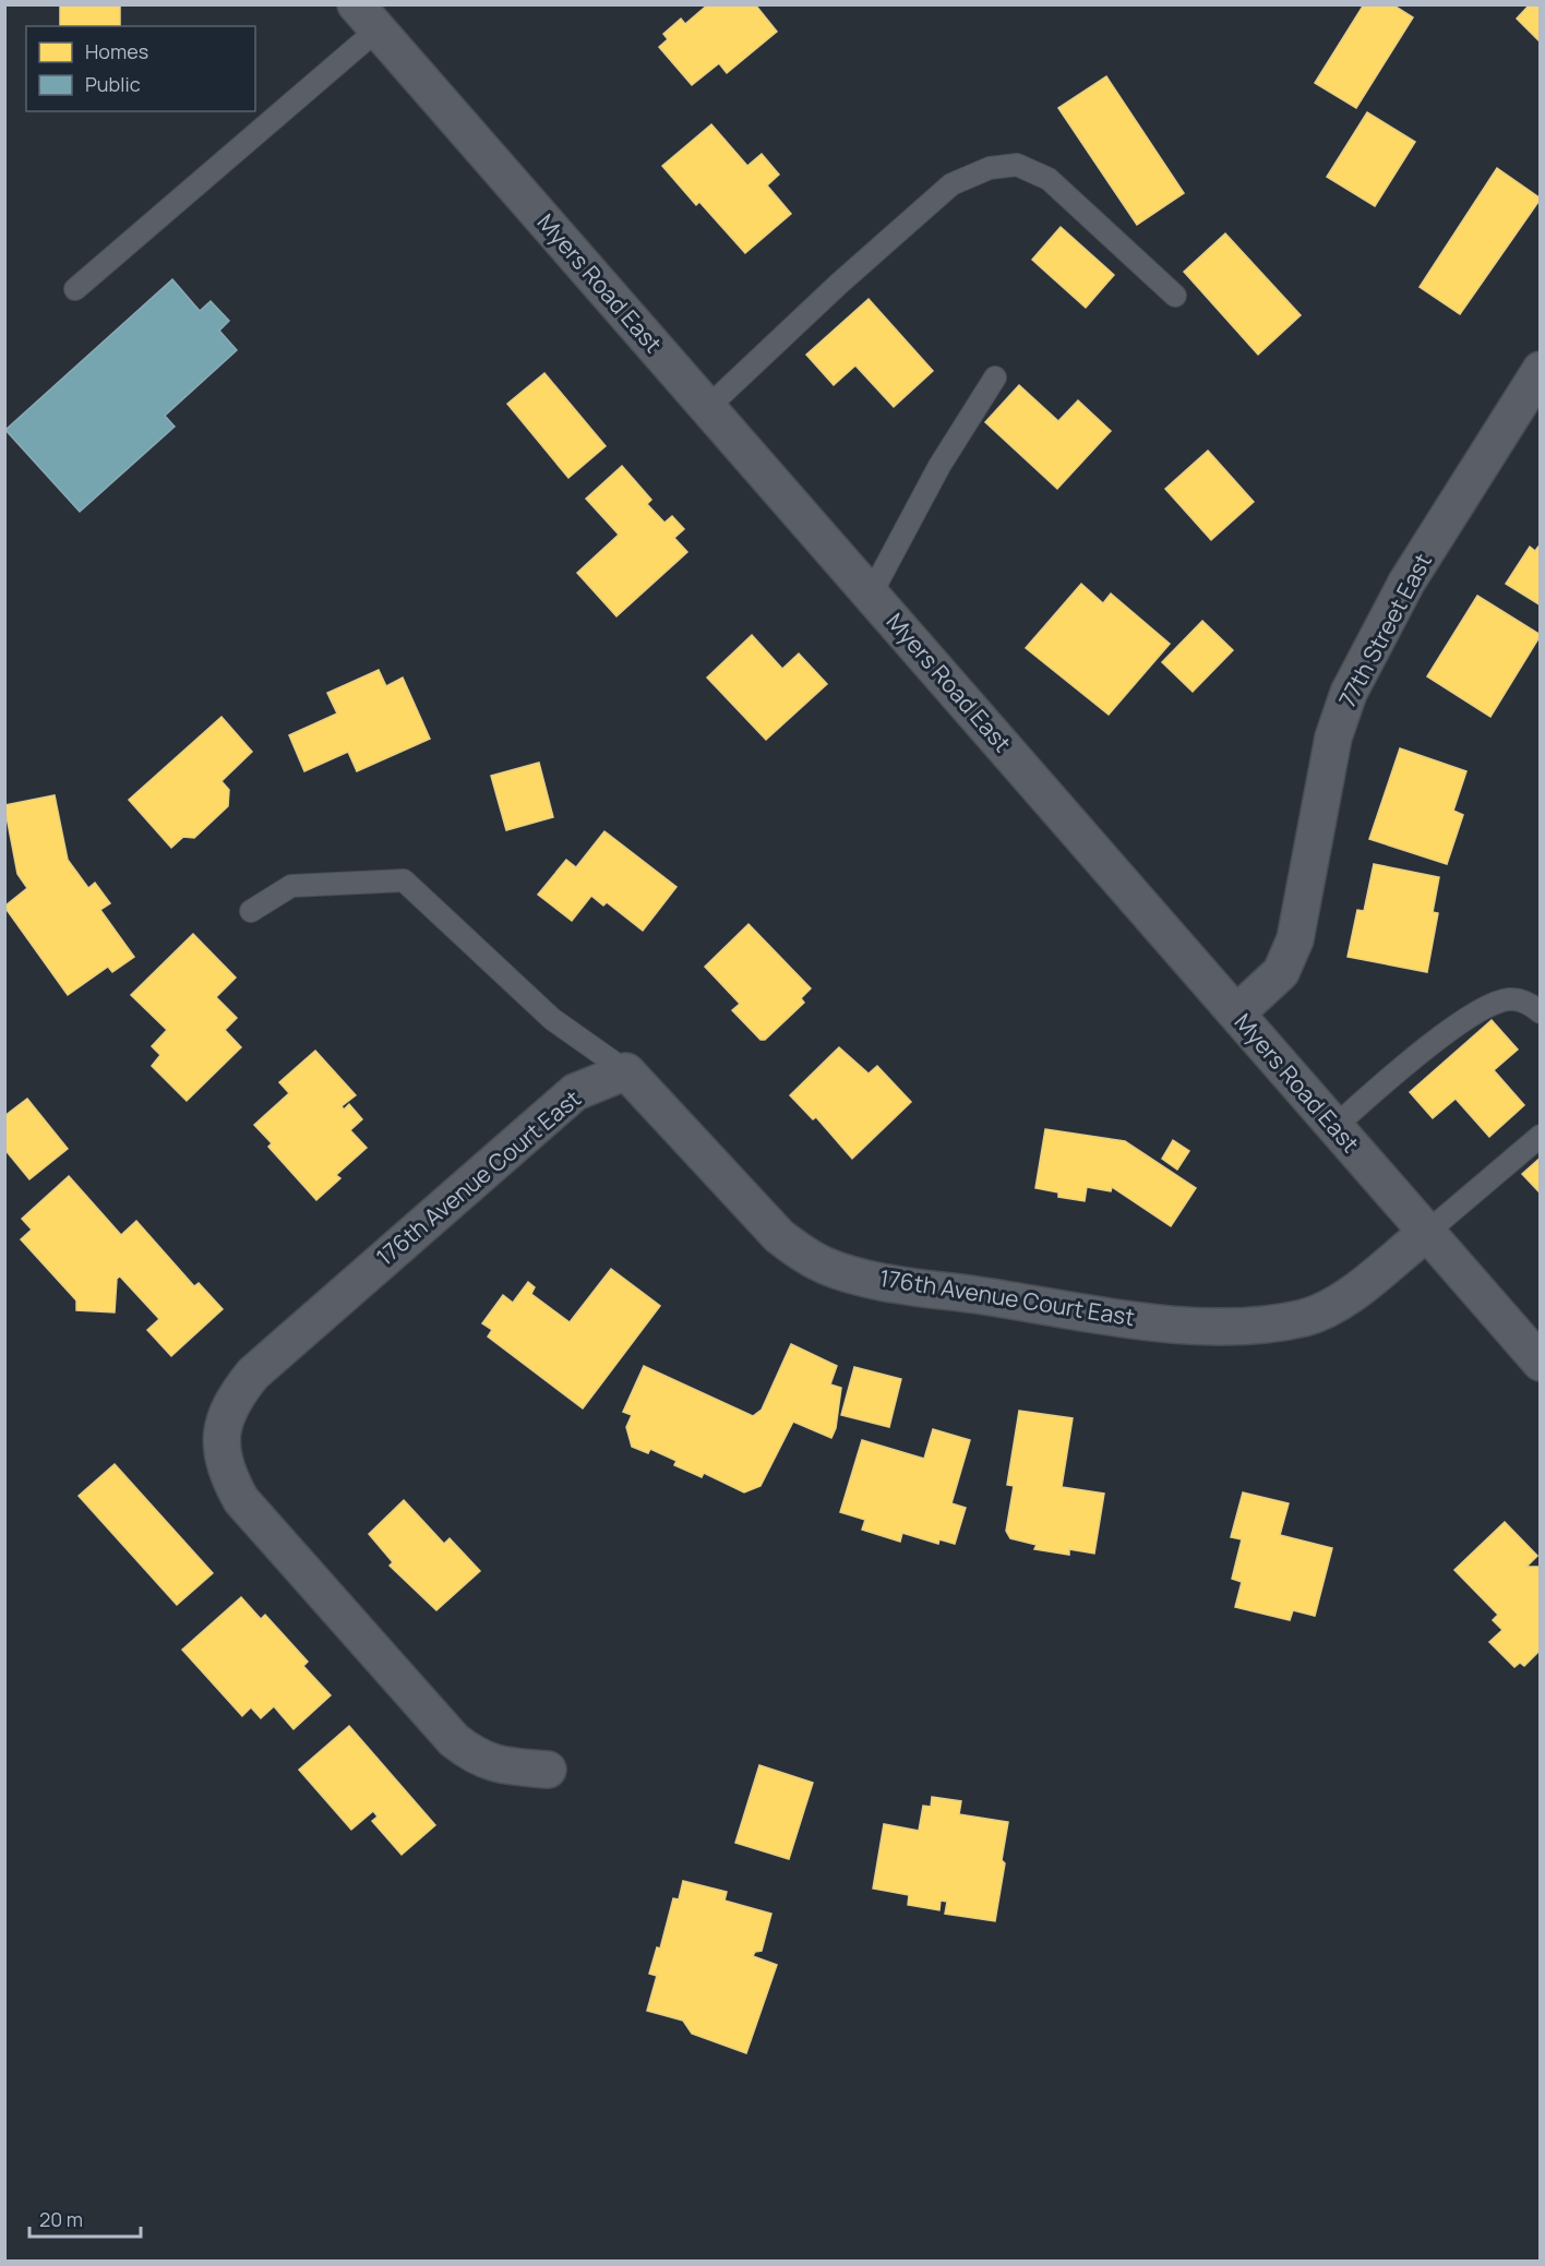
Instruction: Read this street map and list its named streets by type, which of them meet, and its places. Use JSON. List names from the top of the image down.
{
  "streets": {
    "street": ["Myers Road East", "77th Street East", "176th Avenue Court East"]
  },
  "crossings": [
    ["Myers Road East", "77th Street East"],
    ["Myers Road East", "176th Avenue Court East"]
  ],
  "legend": ["Homes", "Public"],
  "scale_bar": "20 m"
}
